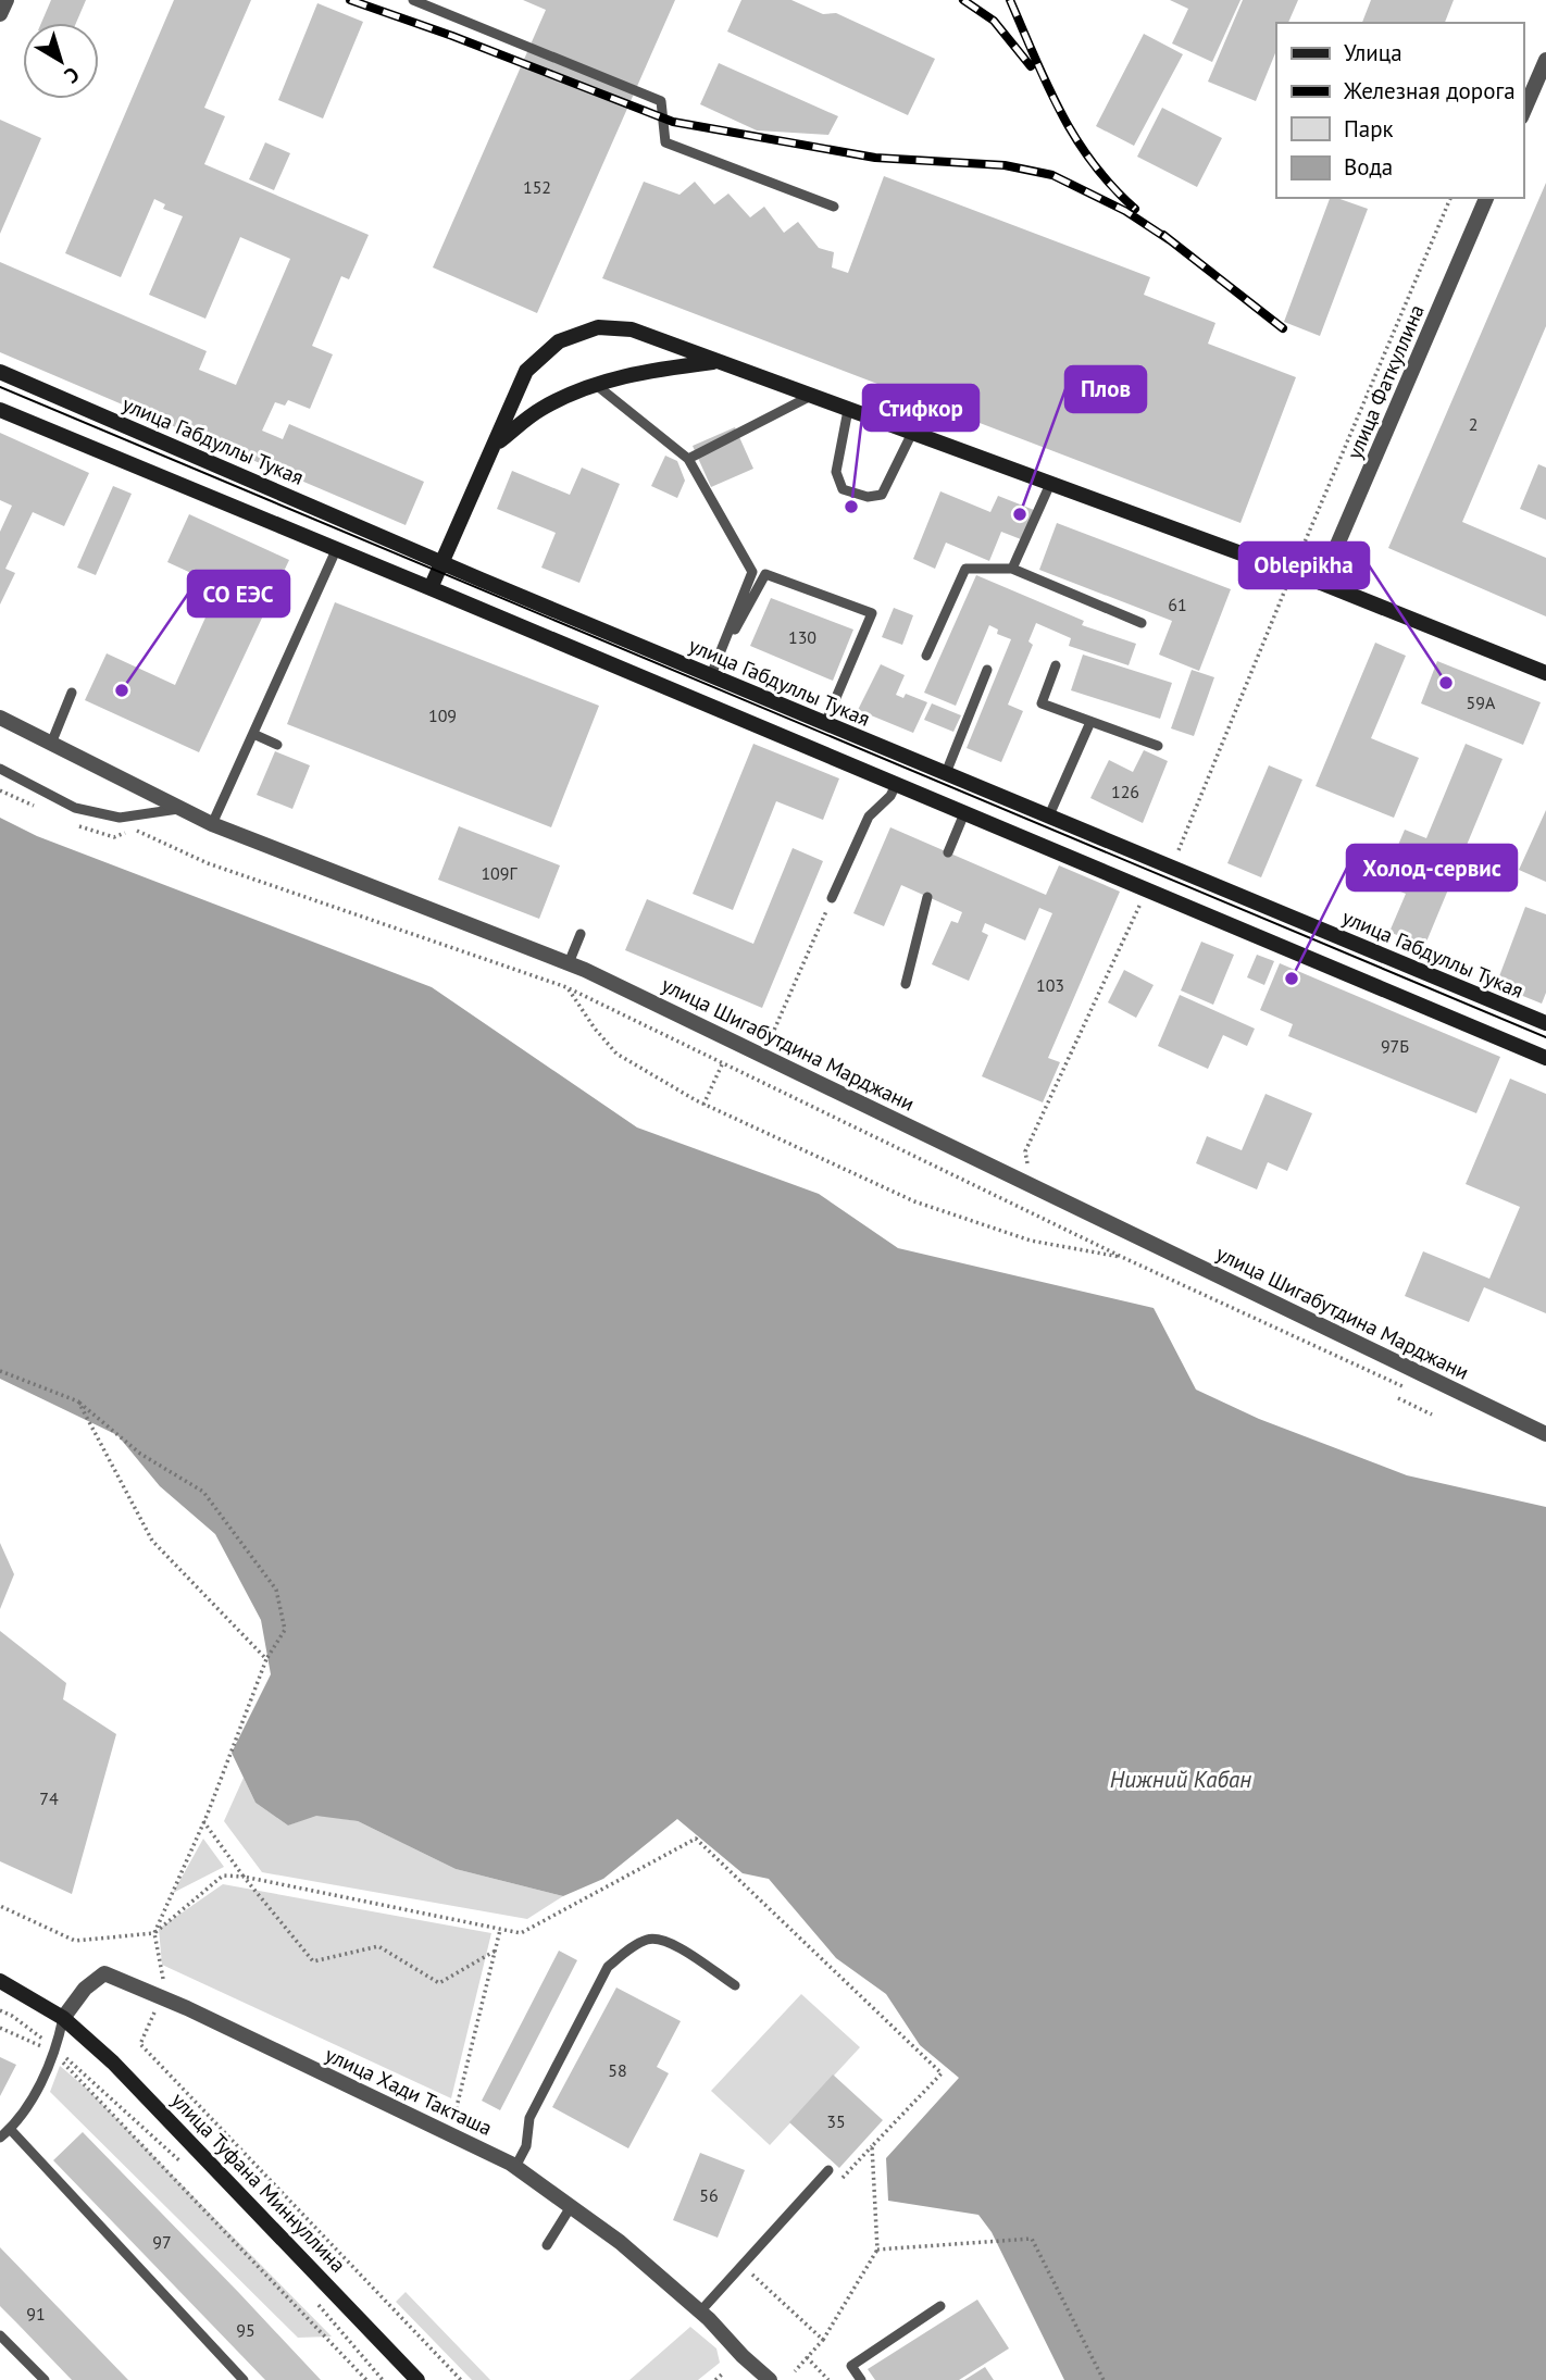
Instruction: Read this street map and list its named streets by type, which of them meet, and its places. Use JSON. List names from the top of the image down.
{
  "streets": {
    "main road": ["улица Габдуллы Тукая", "улица Туфана Миннуллина"],
    "street": ["улица Фаткуллина", "улица Шигабутдина Марджани", "улица Хади Такташа"]
  },
  "crossings": [
    ["улица Хади Такташа", "улица Туфана Миннуллина"]
  ],
  "water": ["Нижний Кабан"],
  "places": [
    "Стифкор",
    "Плов",
    "Oblepikha",
    "СО ЕЭС",
    "Холод-сервис"
  ],
  "house_numbers": [
    "152",
    "2",
    "61",
    "130",
    "59А",
    "109",
    "126",
    "109Г",
    "103",
    "97Б",
    "74",
    "58",
    "35",
    "56",
    "97",
    "91",
    "95"
  ],
  "legend": [
    "Улица",
    "Железная дорога",
    "Парк",
    "Вода"
  ],
  "north": "bottom right"
}
